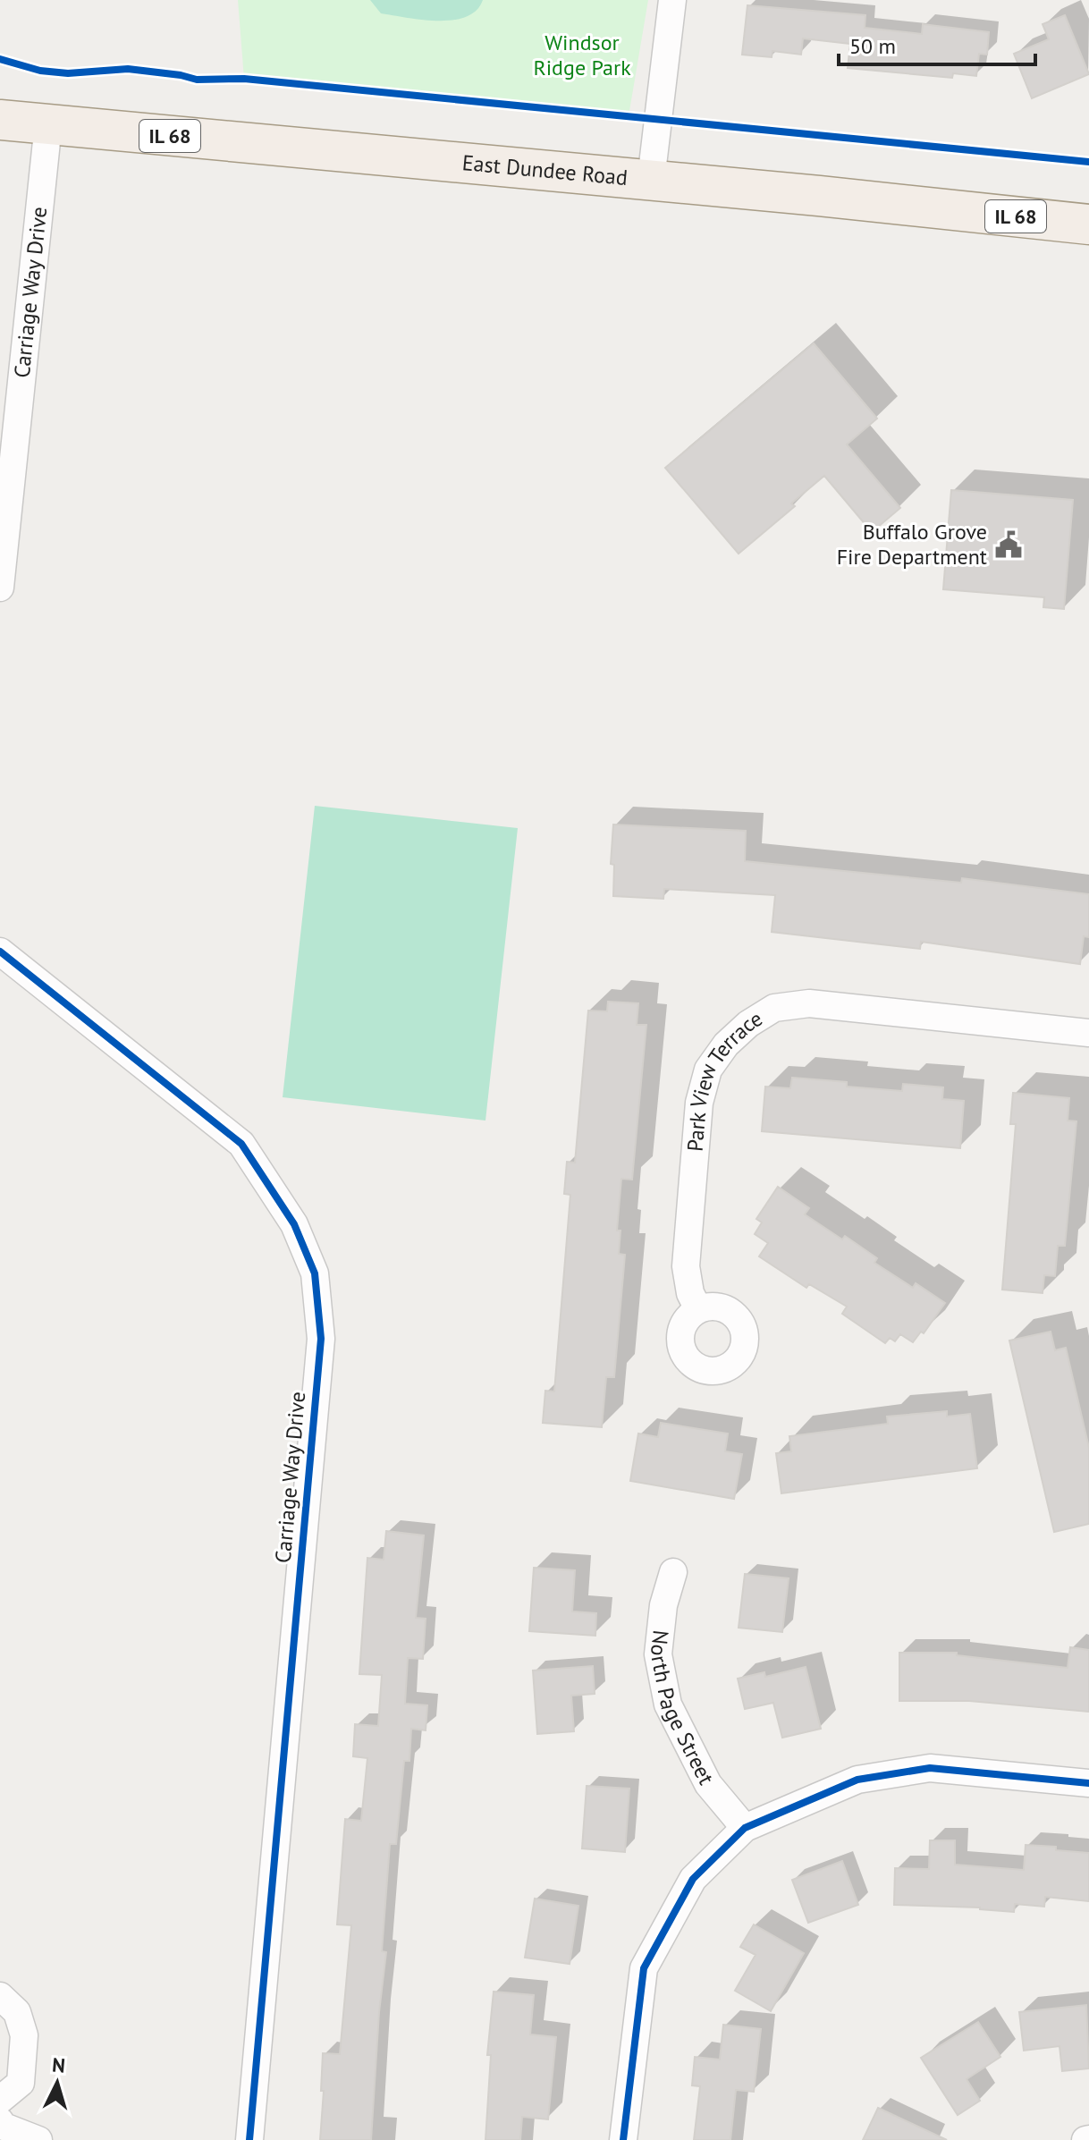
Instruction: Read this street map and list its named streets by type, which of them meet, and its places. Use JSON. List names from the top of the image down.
{
  "streets": {
    "main road": ["IL 68", "East Dundee Road"],
    "street": ["Carriage Way Drive", "Park View Terrace", "North Page Street"]
  },
  "crossings": [
    ["East Dundee Road", "Carriage Way Drive"]
  ],
  "parks": ["Windsor Ridge Park"],
  "places": {
    "public building": ["Buffalo Grove Fire Department"]
  },
  "scale_bar": "50 m",
  "north": "top"
}
